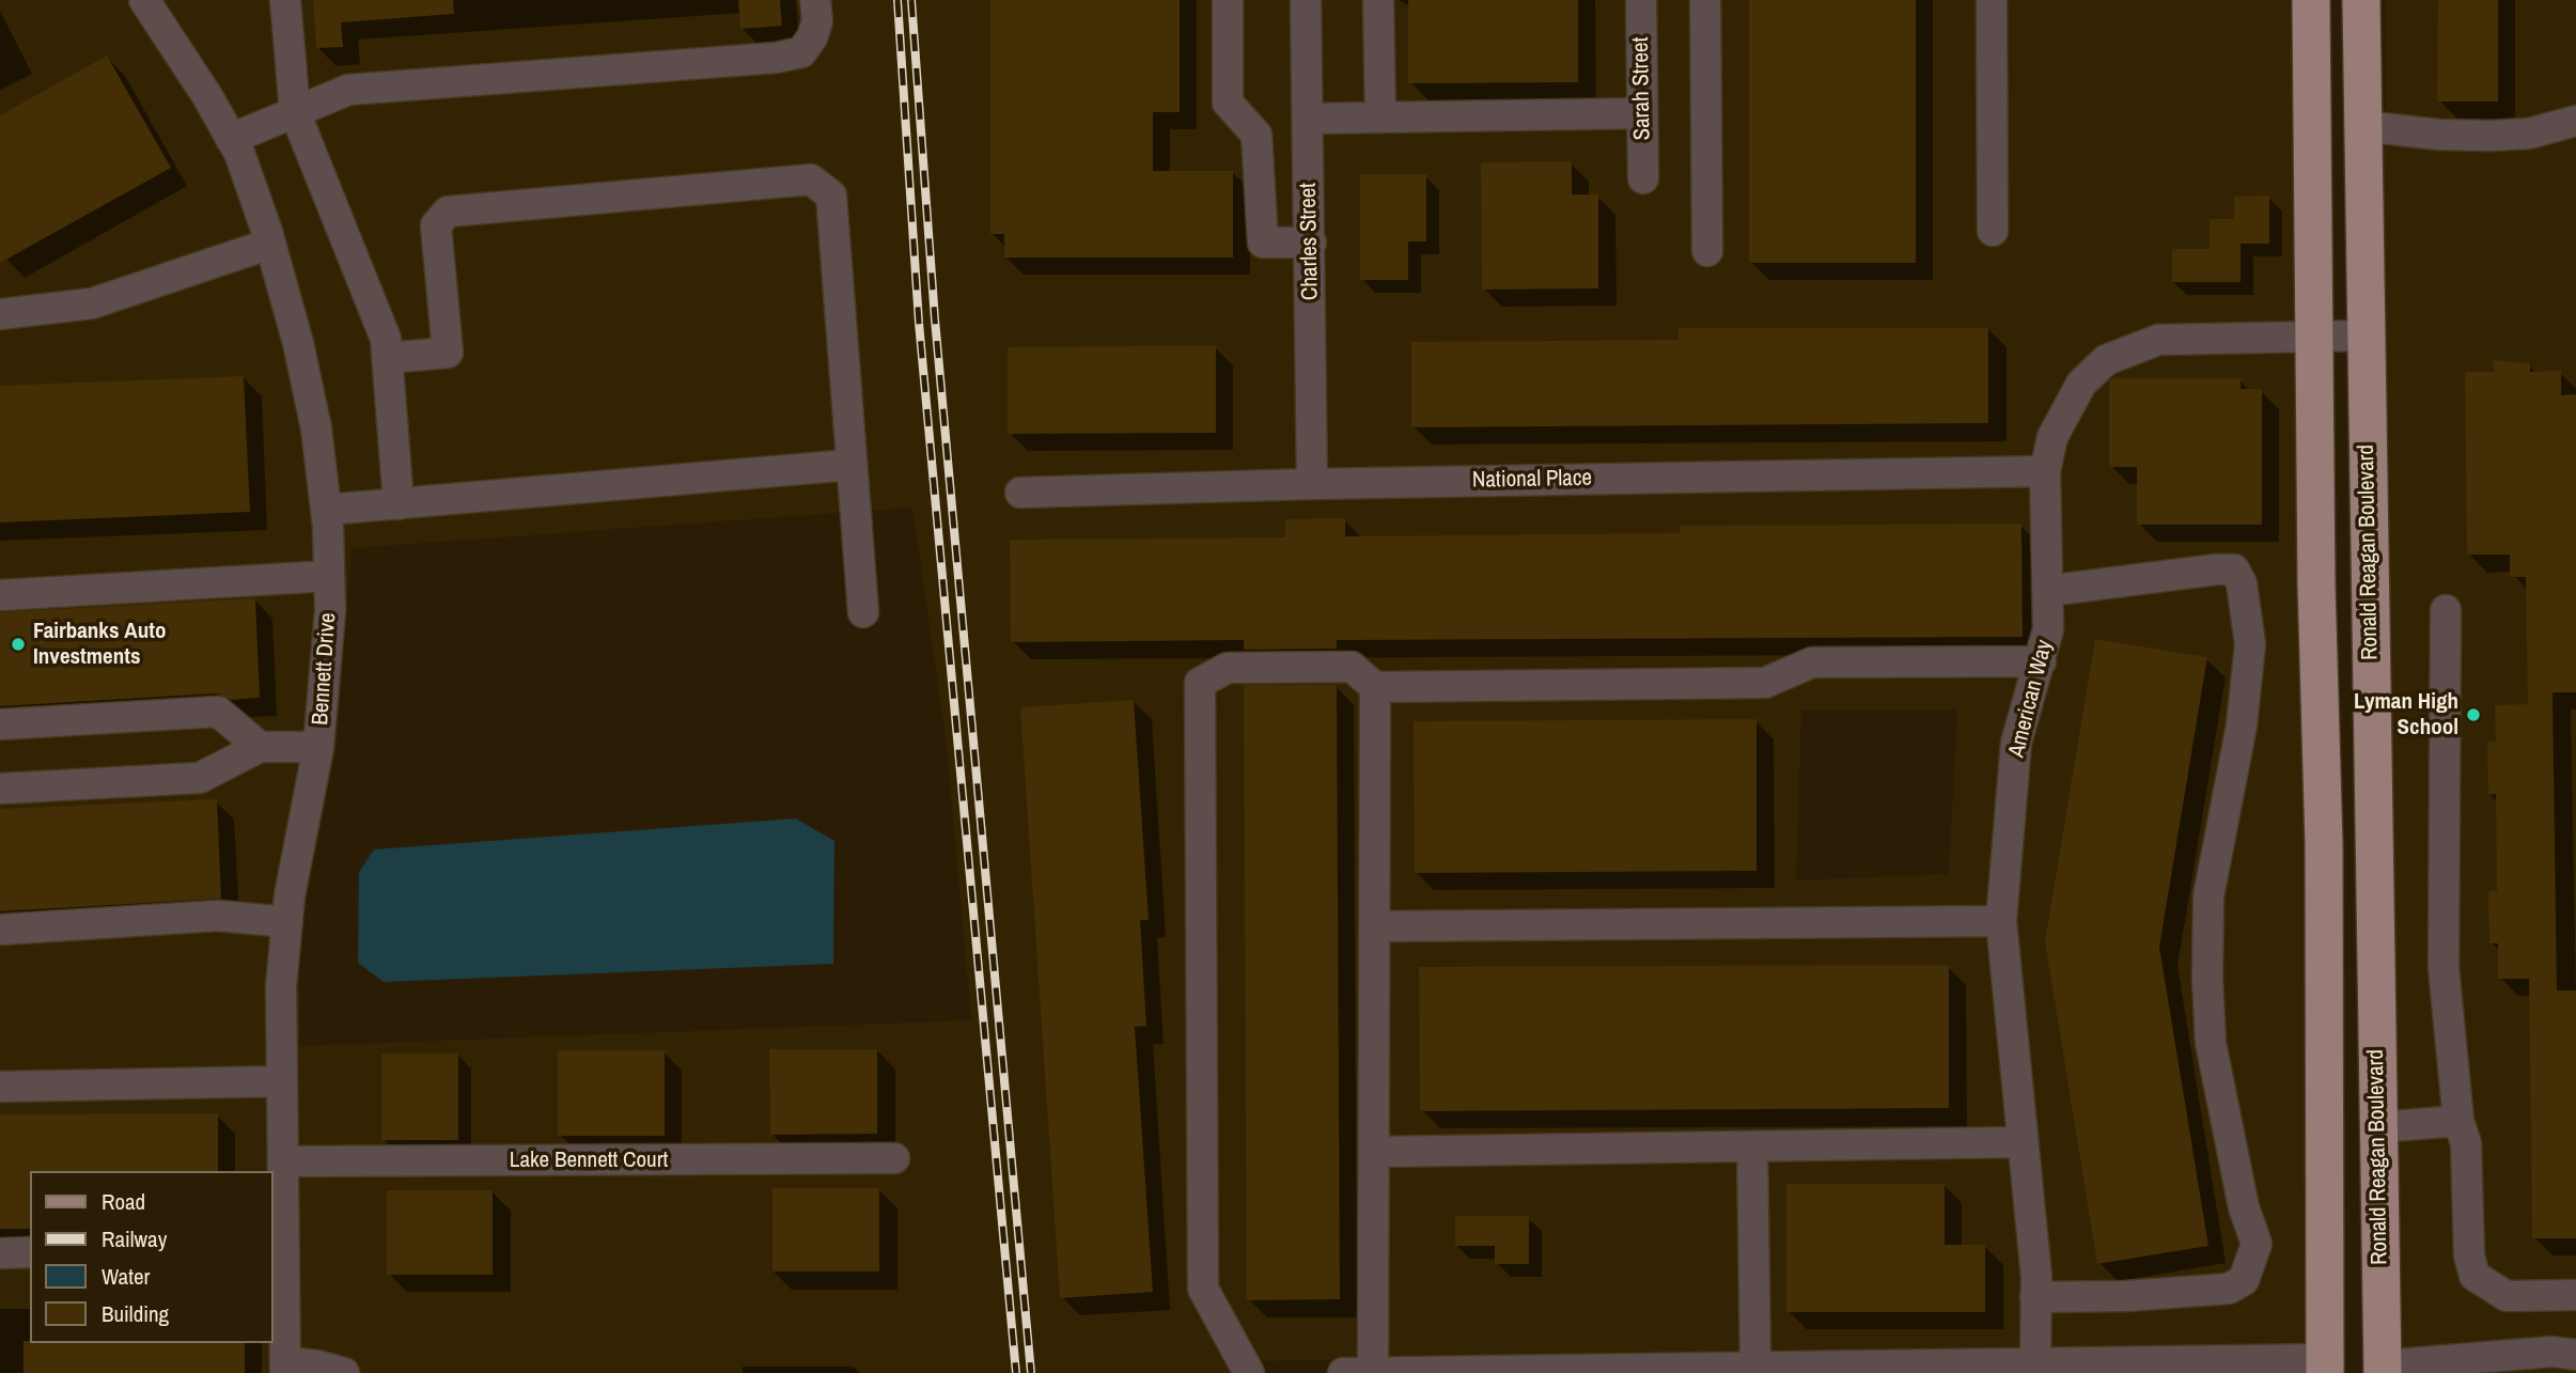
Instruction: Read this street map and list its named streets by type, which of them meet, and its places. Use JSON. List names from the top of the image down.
{
  "streets": {
    "main road": ["Ronald Reagan Boulevard"],
    "street": [
      "Sarah Street",
      "Charles Street",
      "National Place",
      "Bennett Drive",
      "American Way",
      "Lake Bennett Court"
    ]
  },
  "crossings": [
    ["Charles Street", "National Place"],
    ["National Place", "American Way"],
    ["Ronald Reagan Boulevard", "American Way"],
    ["Bennett Drive", "Lake Bennett Court"]
  ],
  "places": ["Fairbanks Auto Investments", "Lyman High School"],
  "legend": [
    "Road",
    "Railway",
    "Water",
    "Building"
  ]
}
